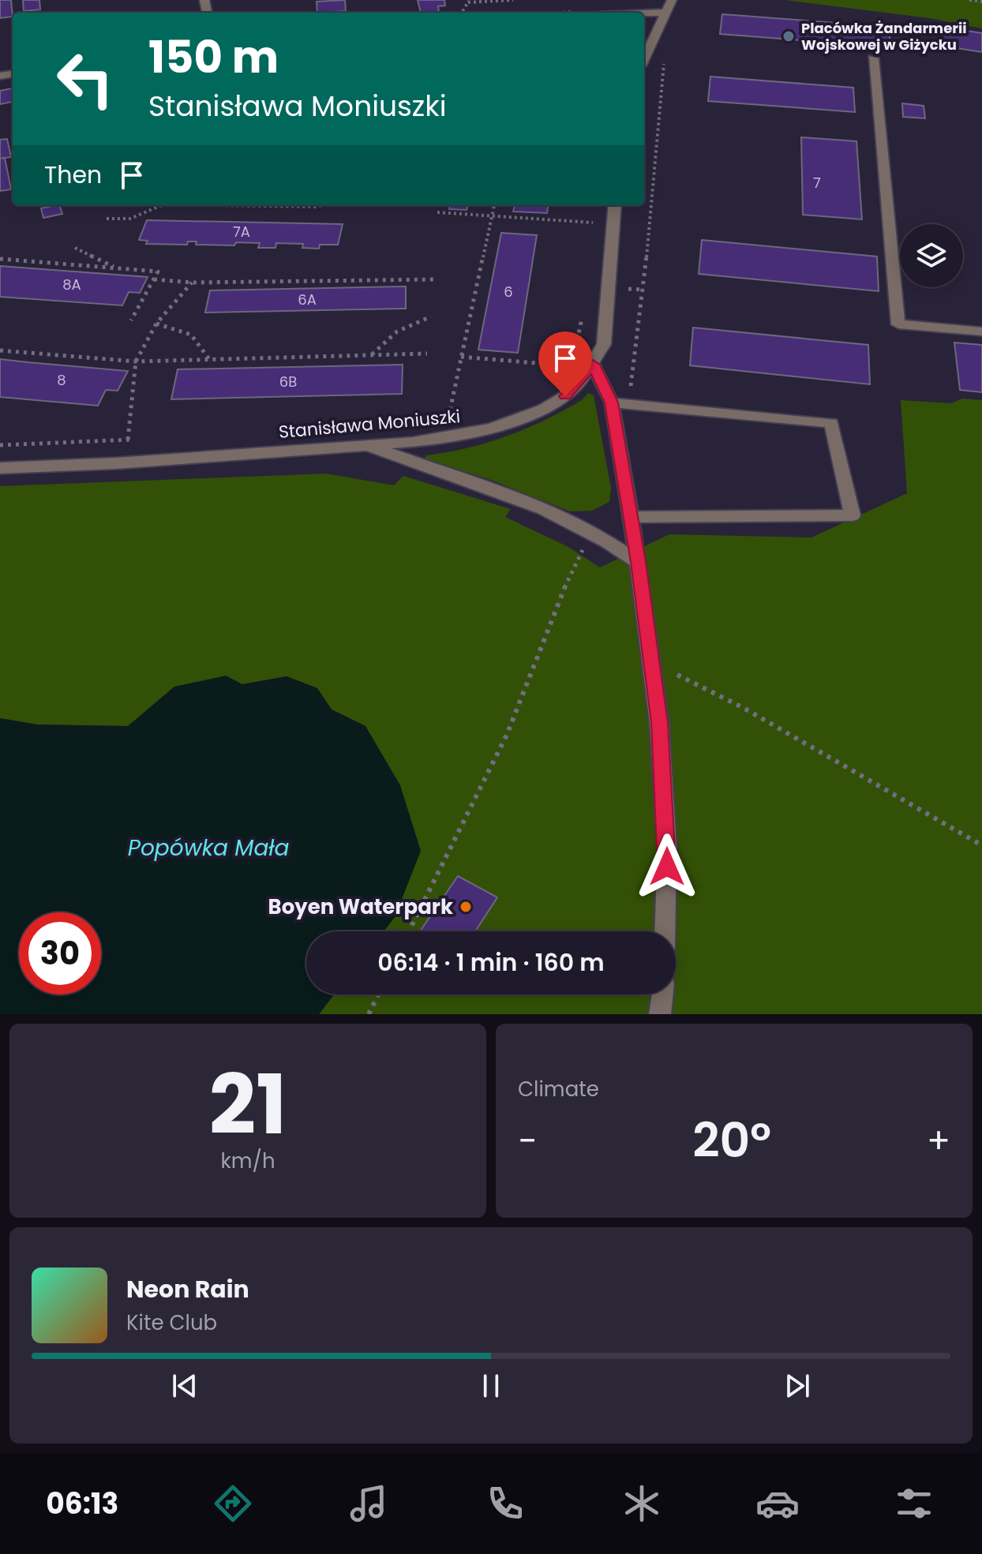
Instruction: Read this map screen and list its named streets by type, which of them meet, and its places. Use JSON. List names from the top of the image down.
{
  "streets": {
    "street": ["Stanisława Moniuszki"]
  },
  "water": ["Popówka Mała"],
  "places": ["Placówka Żandarmerii Wojskowej w Giżycku", "Boyen Waterpark"],
  "house_numbers": [
    "7",
    "7A",
    "8A",
    "6",
    "6A",
    "8",
    "6B"
  ],
  "page": {
    "turn": ["150 m", "Stanisława Moniuszki"],
    "then": "Then",
    "limit": "30",
    "trip": "06:14 · 1 min · 160 m",
    "tile": [
      ["21", "km/h"],
      "Climate"
    ],
    "heat": ["−", "20°", "+"],
    "song": ["Neon Rain", "Kite Club"],
    "tabs": "06:13"
  }
}
